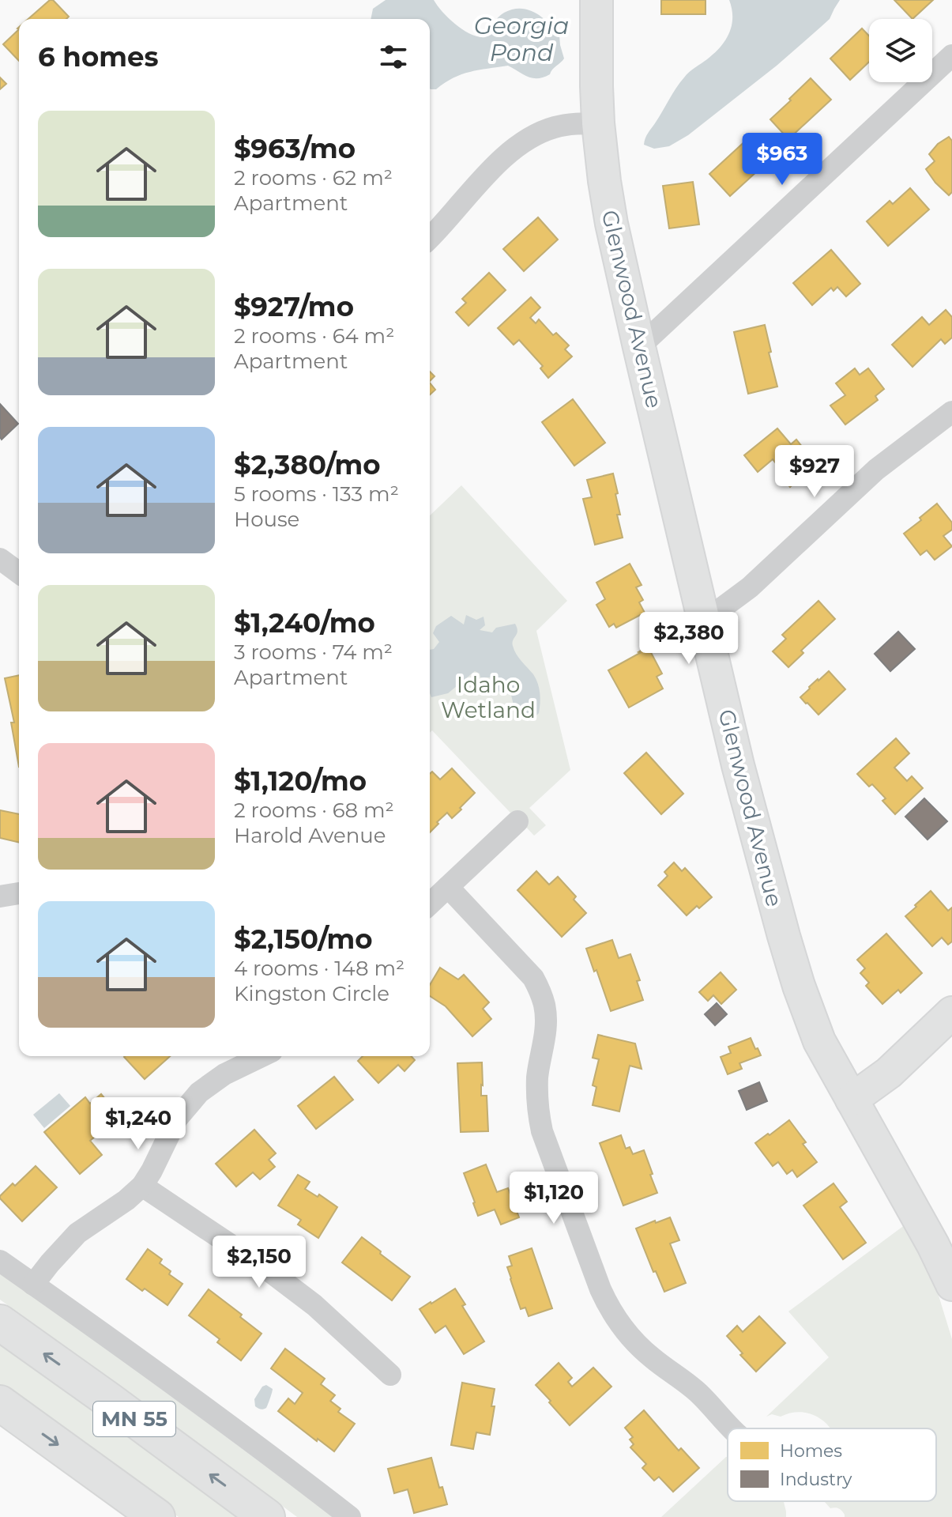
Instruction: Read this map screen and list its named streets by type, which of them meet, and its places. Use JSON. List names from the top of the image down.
{
  "streets": {
    "highway": ["MN 55"],
    "street": ["Glenwood Avenue"]
  },
  "water": ["Georgia Pond"],
  "parks": ["Idaho Wetland"],
  "legend": ["Homes", "Industry"],
  "page": {
    "heading": "6 homes",
    "list": [
      {
        "name": "$963/mo",
        "note": "2 rooms · 62 m² · Apartment"
      },
      {
        "name": "$927/mo",
        "note": "2 rooms · 64 m² · Apartment"
      },
      {
        "name": "$2,380/mo",
        "note": "5 rooms · 133 m² · House"
      },
      {
        "name": "$1,240/mo",
        "note": "3 rooms · 74 m² · Apartment"
      },
      {
        "name": "$1,120/mo",
        "note": "2 rooms · 68 m² · Harold Avenue"
      },
      {
        "name": "$2,150/mo",
        "note": "4 rooms · 148 m² · Kingston Circle"
      }
    ],
    "price": [
      "$963",
      "$927",
      "$2,380",
      "$1,240",
      "$1,120",
      "$2,150"
    ]
  }
}
